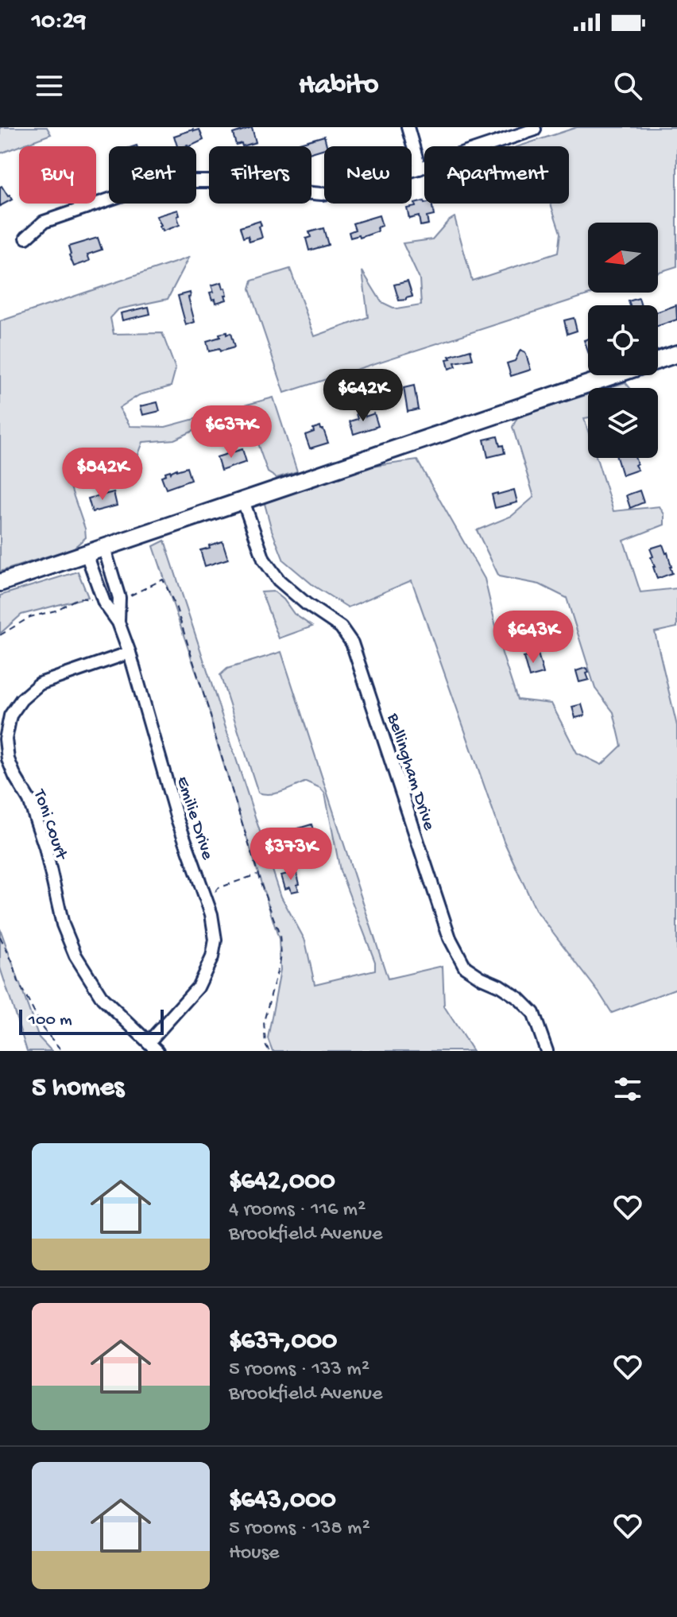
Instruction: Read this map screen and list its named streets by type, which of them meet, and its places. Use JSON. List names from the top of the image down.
{
  "streets": {
    "street": ["Bellingham Drive", "Emilie Drive", "Toni Court"]
  },
  "crossings": [
    ["Emilie Drive", "Toni Court"]
  ],
  "scale_bar": "100 m",
  "north": "left",
  "page": {
    "status": "10:29",
    "header": "Habito",
    "chip": [
      "Buy",
      "Rent",
      "Filters",
      "New",
      "Apartment"
    ],
    "price": [
      "$642K",
      "$637K",
      "$842K",
      "$643K",
      "$373K"
    ],
    "scale": "100 m",
    "heading": "5 homes",
    "list": [
      {
        "name": "$642,000",
        "note": "4 rooms · 116 m² · Brookfield Avenue"
      },
      {
        "name": "$637,000",
        "note": "5 rooms · 133 m² · Brookfield Avenue"
      },
      {
        "name": "$643,000",
        "note": "5 rooms · 138 m² · House"
      }
    ]
  }
}
